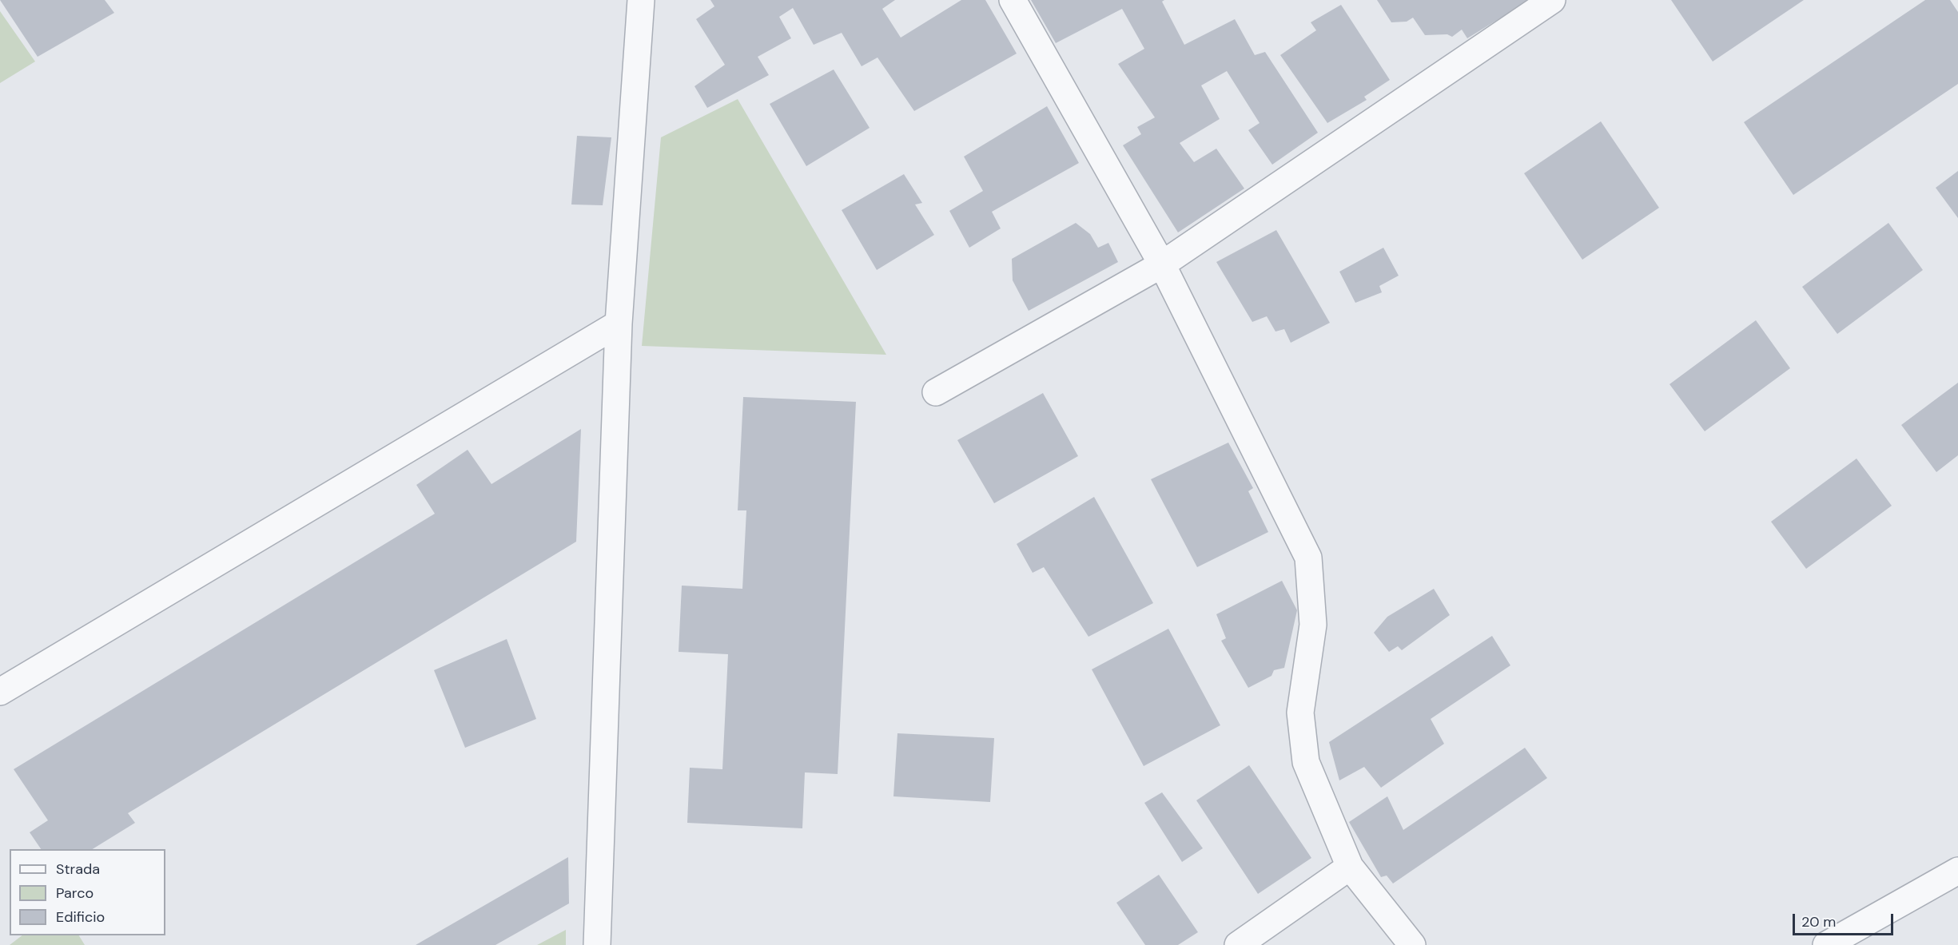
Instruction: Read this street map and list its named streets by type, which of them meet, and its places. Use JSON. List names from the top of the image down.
{
  "legend": ["Strada", "Parco", "Edificio"],
  "scale_bar": "20 m"
}
